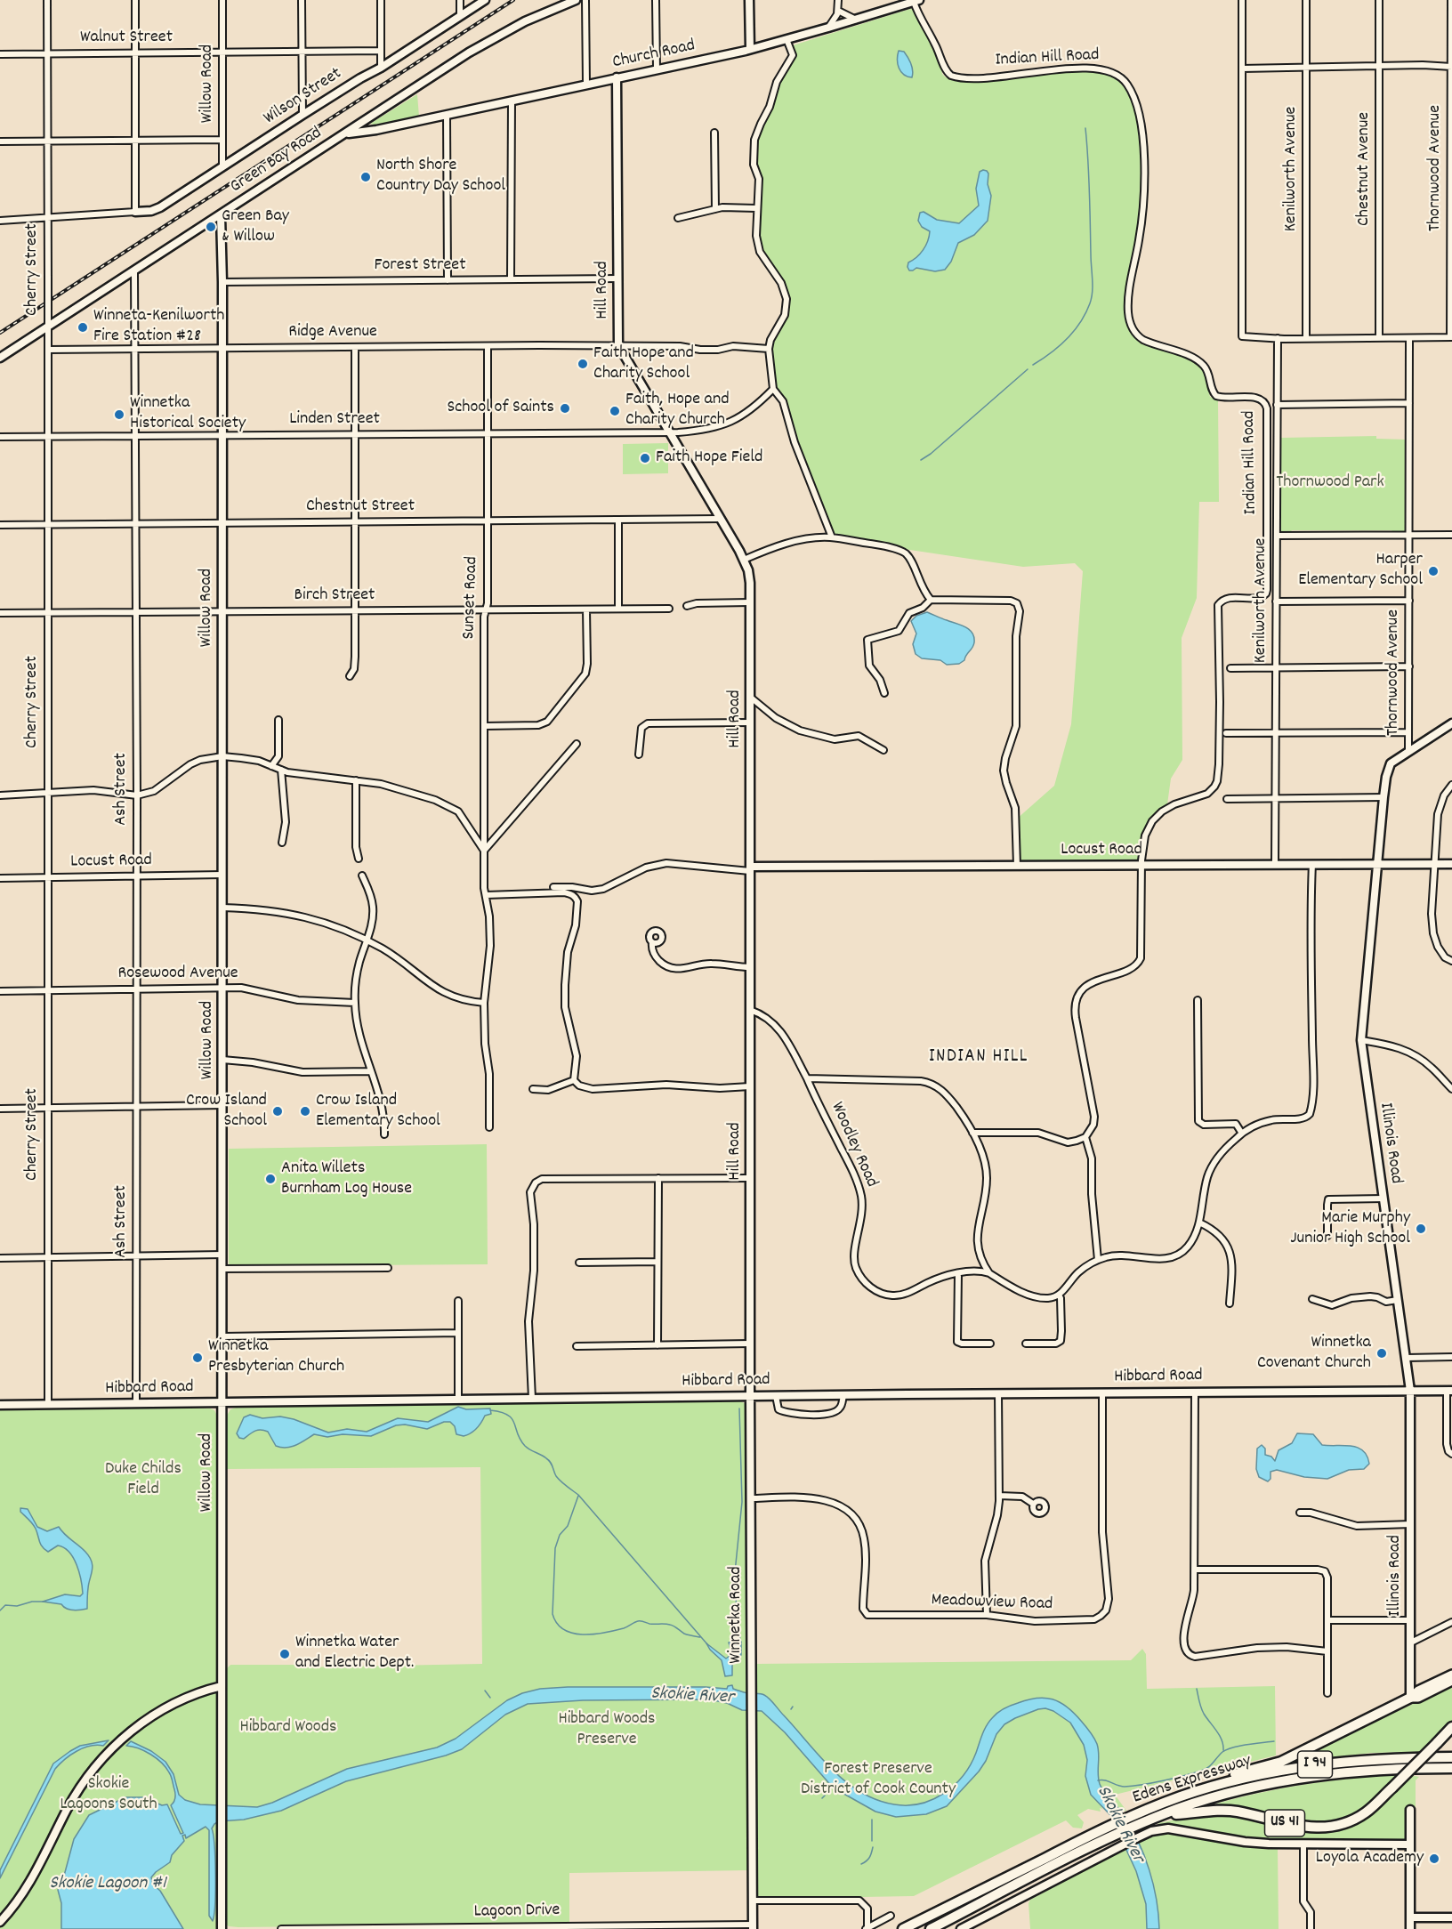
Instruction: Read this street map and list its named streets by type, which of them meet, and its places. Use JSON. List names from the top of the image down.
{
  "streets": {
    "highway": ["I 94", "Edens Expressway", "US 41"],
    "street": [
      "Walnut Street",
      "Church Road",
      "Indian Hill Road",
      "Willow Road",
      "Wilson Street",
      "Green Bay Road",
      "Thornwood Avenue",
      "Kenilworth Avenue",
      "Chestnut Avenue",
      "Forest Street",
      "Cherry Street",
      "Hill Road",
      "Ridge Avenue",
      "Linden Street",
      "Chestnut Street",
      "Birch Street",
      "Sunset Road",
      "Ash Street",
      "Locust Road",
      "Rosewood Avenue",
      "Illinois Road",
      "Woodley Road",
      "Hibbard Road",
      "Meadowview Road",
      "Winnetka Road",
      "Lagoon Drive"
    ]
  },
  "crossings": [
    ["Walnut Street", "Willow Road"],
    ["Walnut Street", "Cherry Street"],
    ["Church Road", "Indian Hill Road"],
    ["Church Road", "Green Bay Road"],
    ["Church Road", "Hill Road"],
    ["Indian Hill Road", "Locust Road"],
    ["Willow Road", "Wilson Street"],
    ["Willow Road", "Green Bay Road"],
    ["Willow Road", "Forest Street"],
    ["Willow Road", "Ridge Avenue"],
    ["Willow Road", "Linden Street"],
    ["Willow Road", "Chestnut Street"],
    ["Willow Road", "Birch Street"],
    ["Willow Road", "Locust Road"],
    ["Willow Road", "Rosewood Avenue"],
    ["Willow Road", "Hibbard Road"],
    ["Green Bay Road", "Cherry Street"],
    ["Green Bay Road", "Ash Street"],
    ["Thornwood Avenue", "Illinois Road"],
    ["Kenilworth Avenue", "Locust Road"],
    ["Forest Street", "Hill Road"],
    ["Cherry Street", "Ridge Avenue"],
    ["Cherry Street", "Linden Street"],
    ["Cherry Street", "Chestnut Street"],
    ["Cherry Street", "Birch Street"],
    ["Cherry Street", "Locust Road"],
    ["Cherry Street", "Rosewood Avenue"],
    ["Cherry Street", "Hibbard Road"],
    ["Hill Road", "Ridge Avenue"],
    ["Hill Road", "Linden Street"],
    ["Hill Road", "Chestnut Street"],
    ["Hill Road", "Locust Road"],
    ["Hill Road", "Woodley Road"],
    ["Hill Road", "Hibbard Road"],
    ["Hill Road", "Winnetka Road"],
    ["Ridge Avenue", "Sunset Road"],
    ["Ridge Avenue", "Ash Street"],
    ["Linden Street", "Sunset Road"],
    ["Linden Street", "Ash Street"],
    ["Chestnut Street", "Sunset Road"],
    ["Chestnut Street", "Ash Street"],
    ["Birch Street", "Sunset Road"],
    ["Birch Street", "Ash Street"],
    ["Ash Street", "Locust Road"],
    ["Ash Street", "Rosewood Avenue"],
    ["Ash Street", "Hibbard Road"],
    ["Locust Road", "Illinois Road"],
    ["Illinois Road", "Hibbard Road"],
    ["Hibbard Road", "Meadowview Road"],
    ["Hibbard Road", "Winnetka Road"],
    ["Meadowview Road", "Winnetka Road"],
    ["Winnetka Road", "Lagoon Drive"],
    ["Edens Expressway", "US 41"]
  ],
  "districts": ["INDIAN HILL"],
  "water": ["Skokie River", "Skokie Lagoon #1"],
  "parks": [
    "Thornwood Park",
    "Duke Childs Field",
    "Hibbard Woods Preserve",
    "Hibbard Woods",
    "Forest Preserve District of Cook County",
    "Skokie Lagoons South"
  ],
  "places": [
    "North Shore Country Day School",
    "Green Bay & Willow",
    "Winneta-Kenilworth Fire Station #28",
    "Faith Hope and Charity School",
    "School of Saints",
    "Faith, Hope and Charity Church",
    "Winnetka Historical Society",
    "Faith Hope Field",
    "Harper Elementary School",
    "Crow Island School",
    "Crow Island Elementary School",
    "Anita Willets Burnham Log House",
    "Marie Murphy Junior High School",
    "Winnetka Covenant Church",
    "Winnetka Presbyterian Church",
    "Winnetka Water and Electric Dept.",
    "Loyola Academy"
  ]
}
